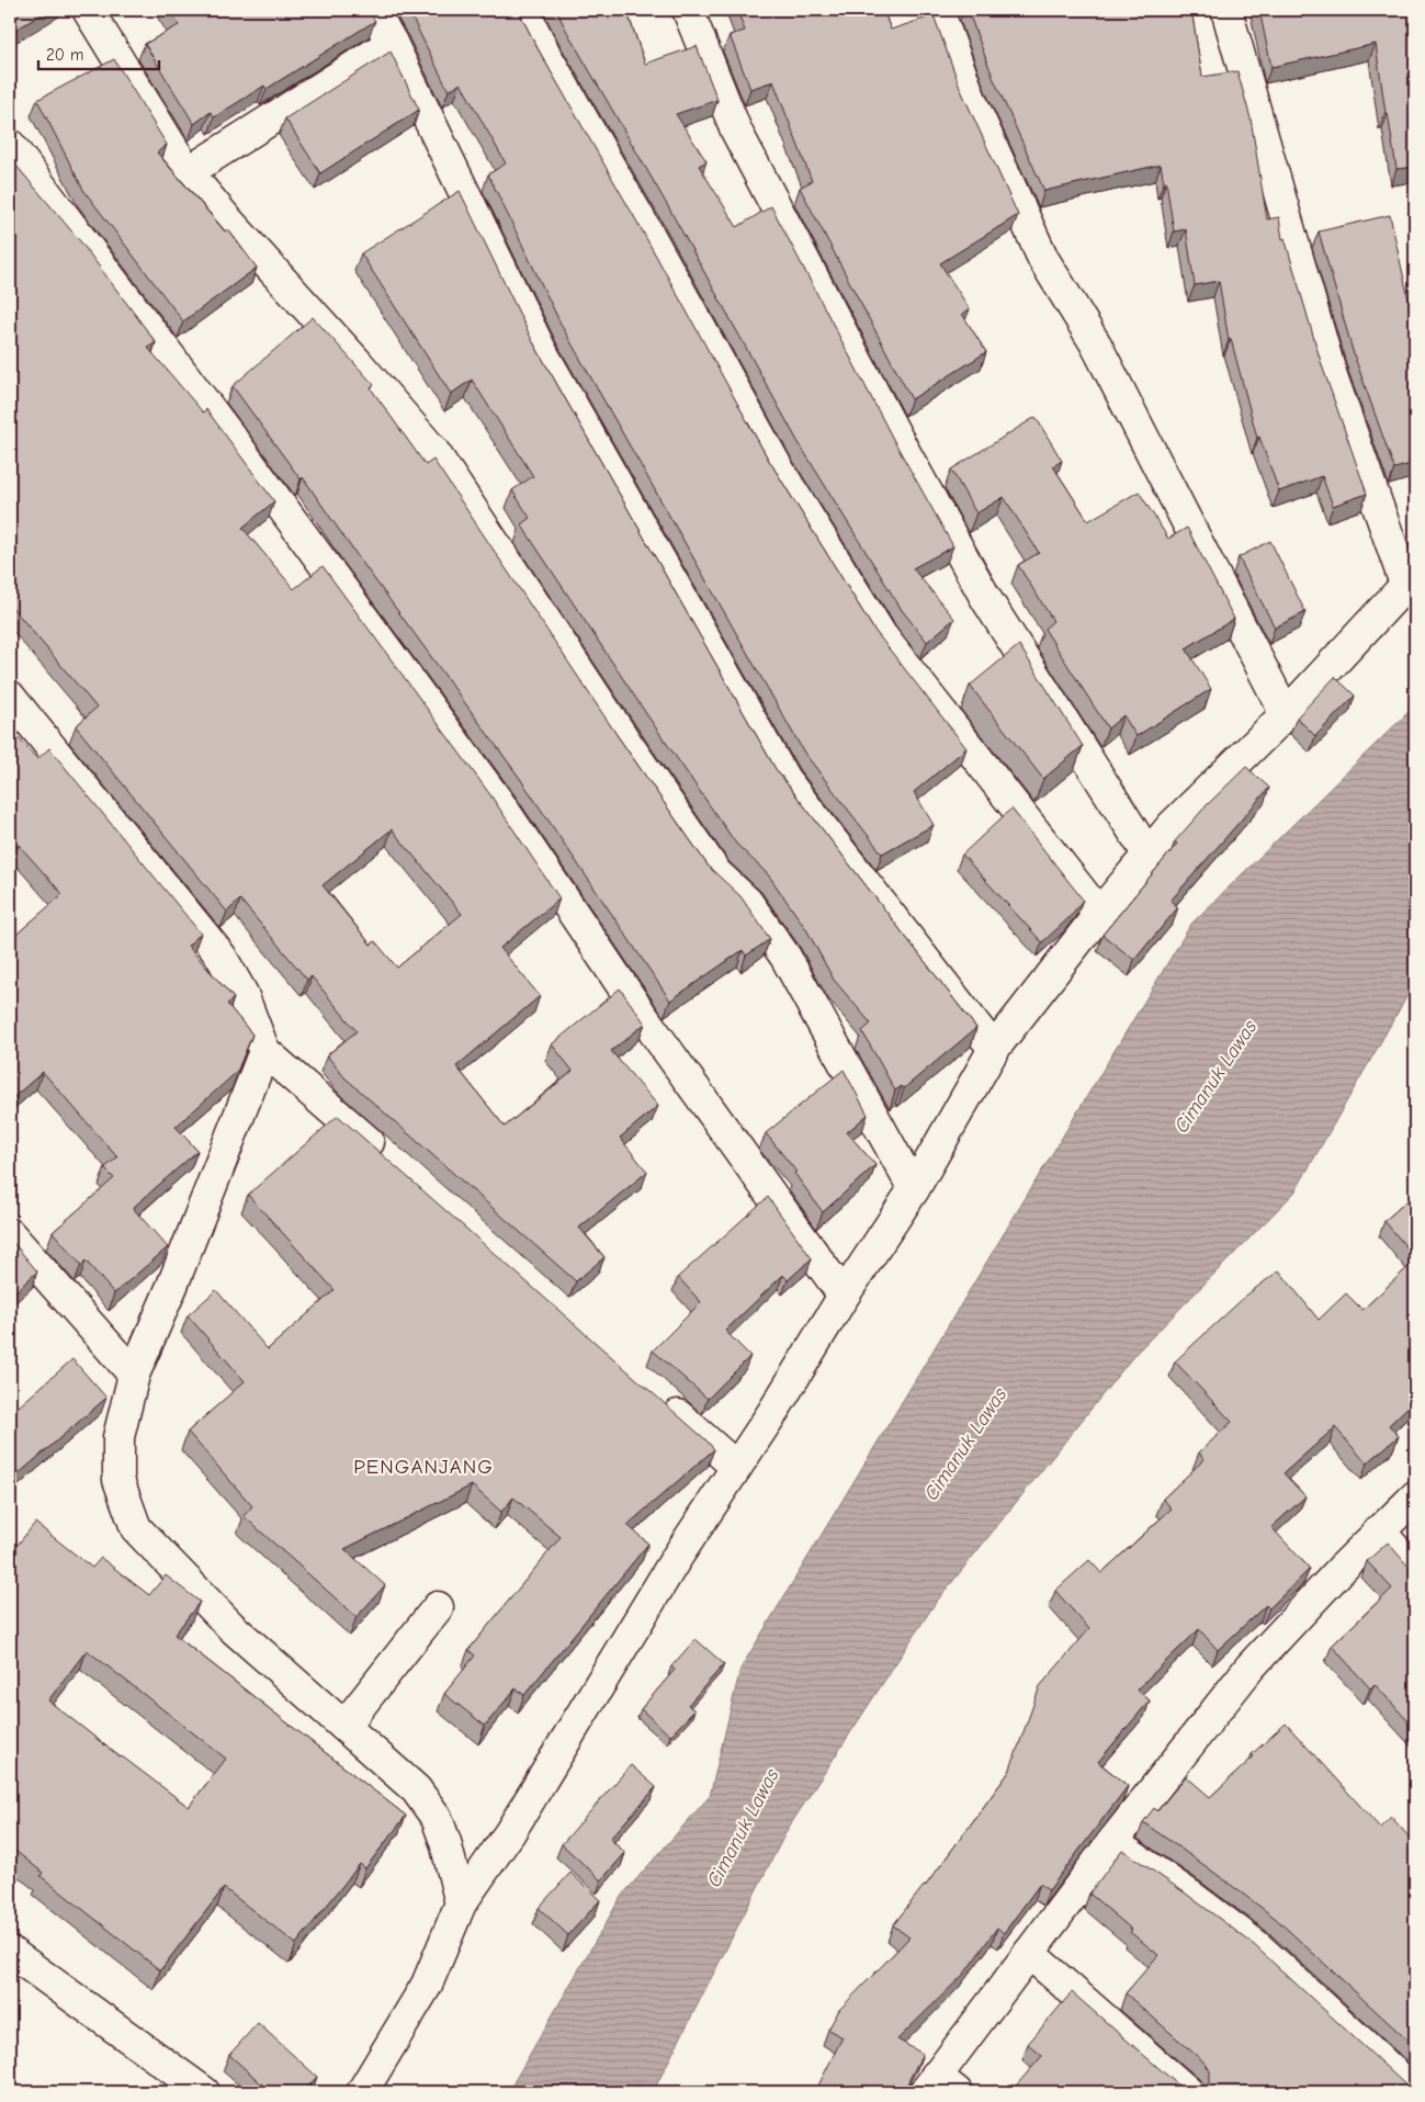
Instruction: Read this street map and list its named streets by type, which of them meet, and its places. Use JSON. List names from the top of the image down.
{
  "districts": ["PENGANJANG"],
  "water": ["Cimanuk Lawas"],
  "scale_bar": "20 m"
}
